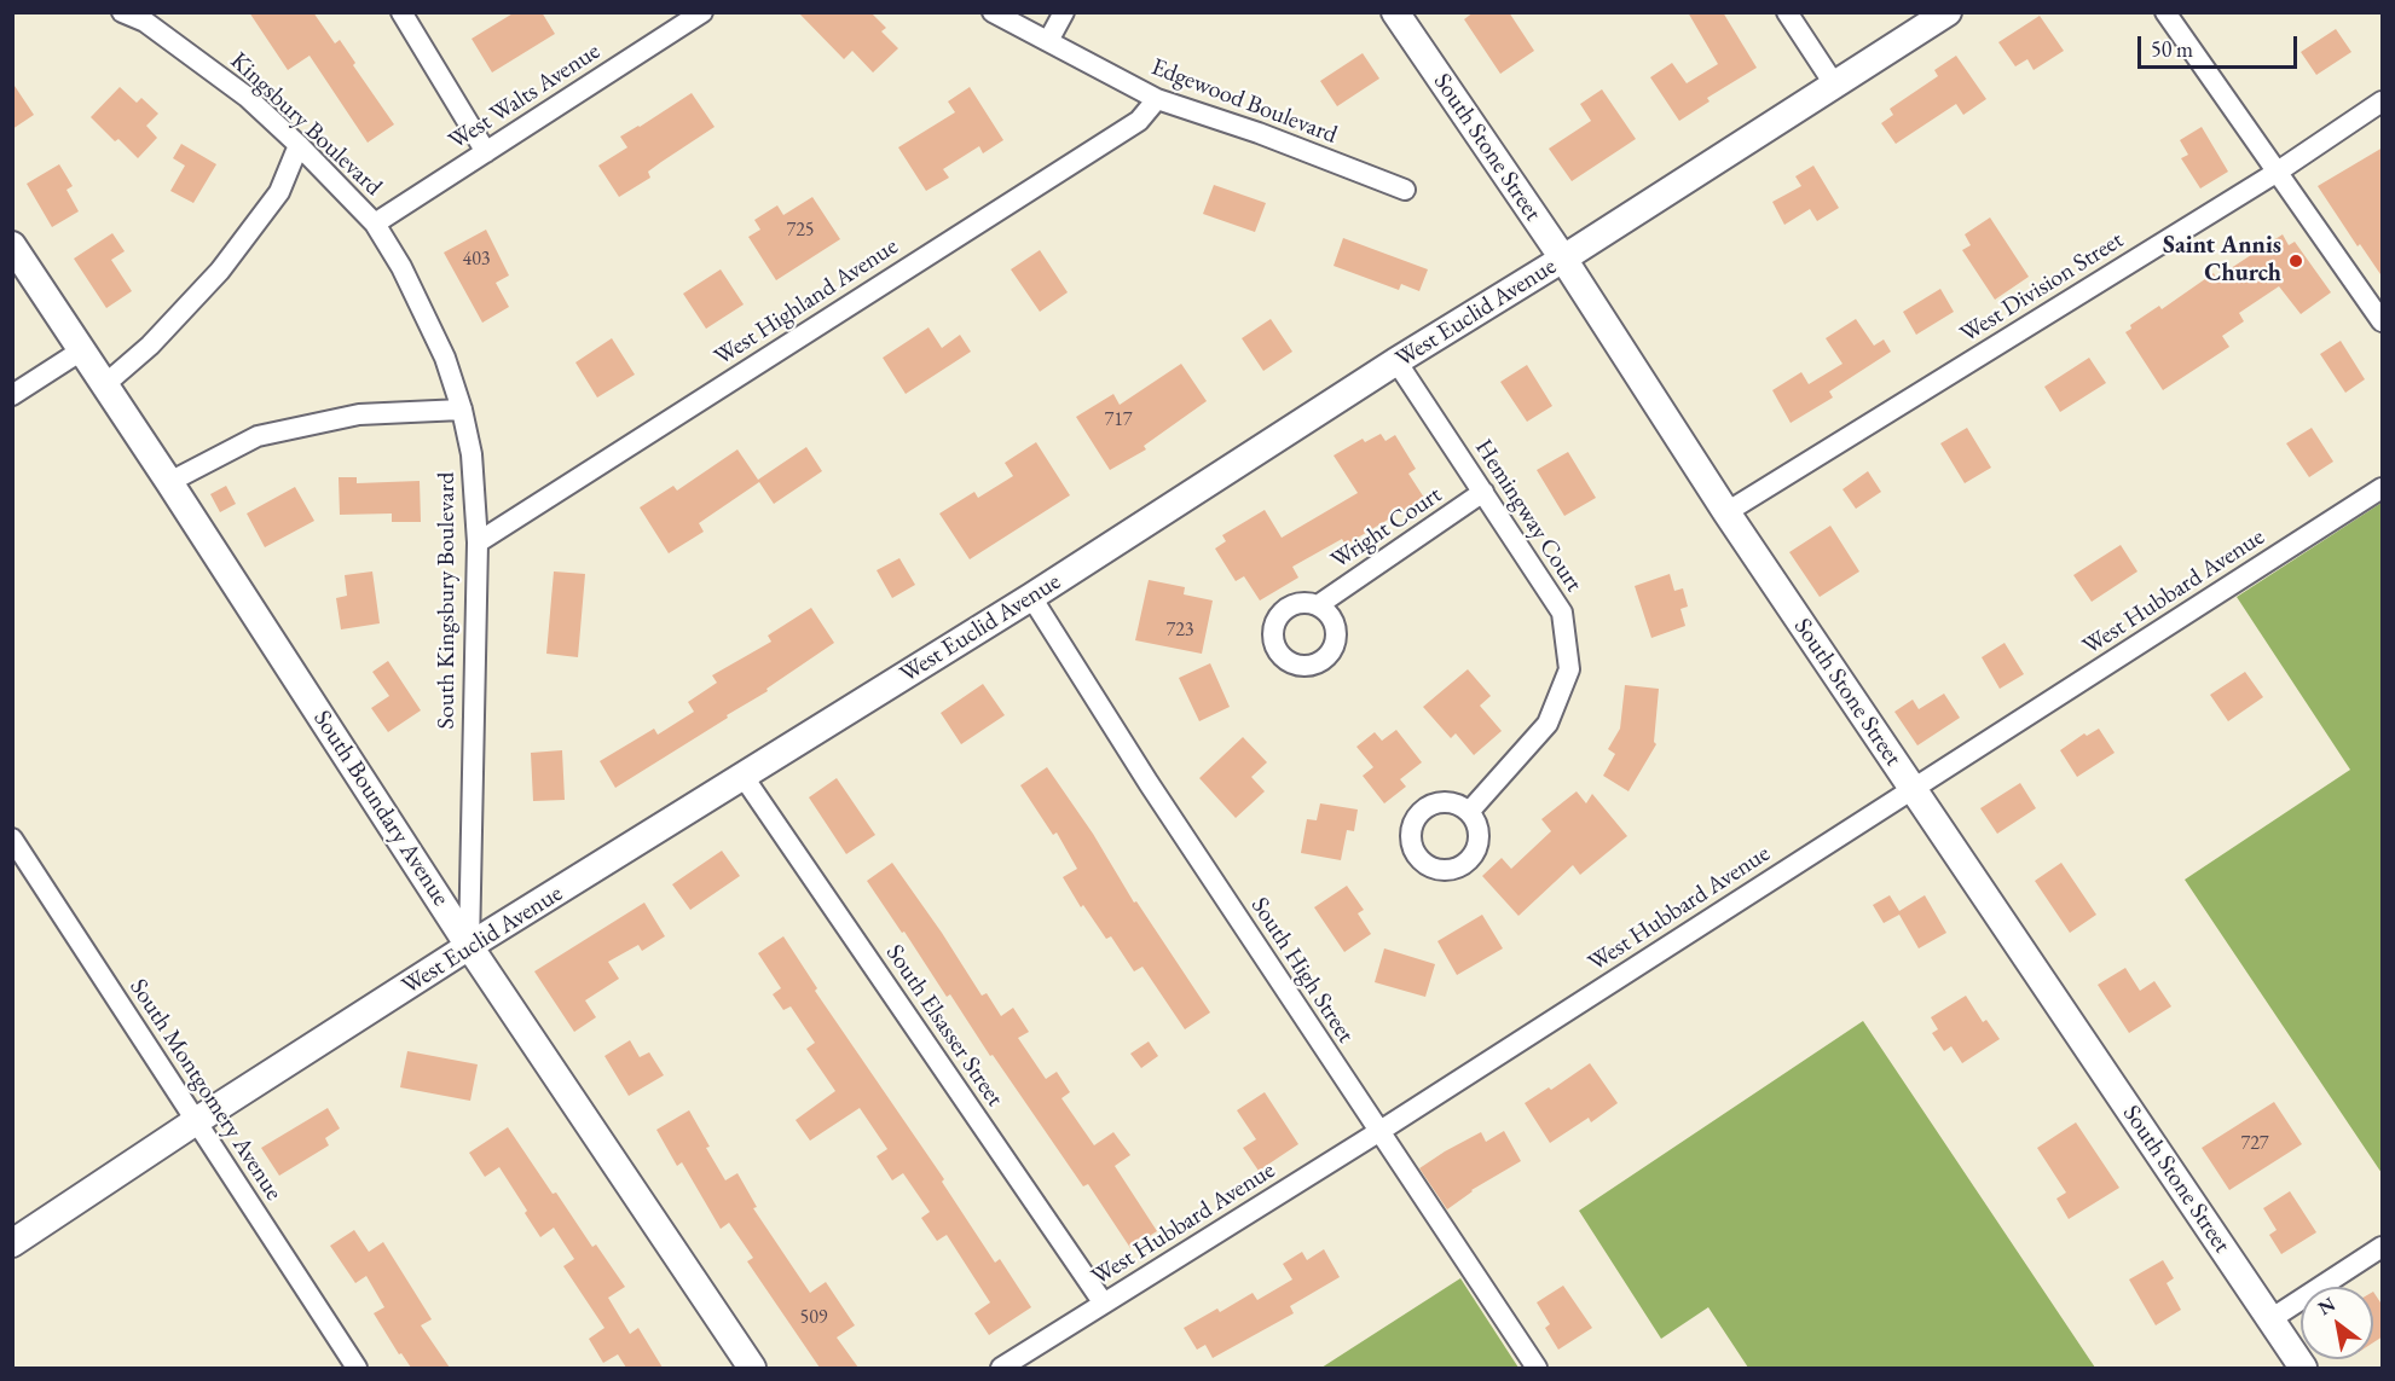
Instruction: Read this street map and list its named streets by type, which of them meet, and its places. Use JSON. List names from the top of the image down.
{
  "streets": {
    "street": [
      "West Walts Avenue",
      "Edgewood Boulevard",
      "Kingsbury Boulevard",
      "South Stone Street",
      "West Division Street",
      "West Highland Avenue",
      "West Euclid Avenue",
      "Hemingway Court",
      "Wright Court",
      "West Hubbard Avenue",
      "South Kingsbury Boulevard",
      "South Boundary Avenue",
      "South High Street",
      "South Elsasser Street",
      "South Montgomery Avenue"
    ]
  },
  "crossings": [
    ["West Walts Avenue", "Kingsbury Boulevard"],
    ["Edgewood Boulevard", "West Highland Avenue"],
    ["Kingsbury Boulevard", "South Kingsbury Boulevard"],
    ["South Stone Street", "West Division Street"],
    ["South Stone Street", "West Euclid Avenue"],
    ["South Stone Street", "West Hubbard Avenue"],
    ["West Highland Avenue", "South Kingsbury Boulevard"],
    ["West Euclid Avenue", "Hemingway Court"],
    ["West Euclid Avenue", "South Kingsbury Boulevard"],
    ["West Euclid Avenue", "South Boundary Avenue"],
    ["West Euclid Avenue", "South High Street"],
    ["West Euclid Avenue", "South Elsasser Street"],
    ["West Euclid Avenue", "South Montgomery Avenue"],
    ["Hemingway Court", "Wright Court"],
    ["West Hubbard Avenue", "South High Street"],
    ["West Hubbard Avenue", "South Elsasser Street"],
    ["South Kingsbury Boulevard", "South Boundary Avenue"]
  ],
  "places": ["Saint Annis Church"],
  "house_numbers": [
    "725",
    "403",
    "717",
    "723",
    "727",
    "509"
  ],
  "scale_bar": "50 m",
  "north": "top left"
}
